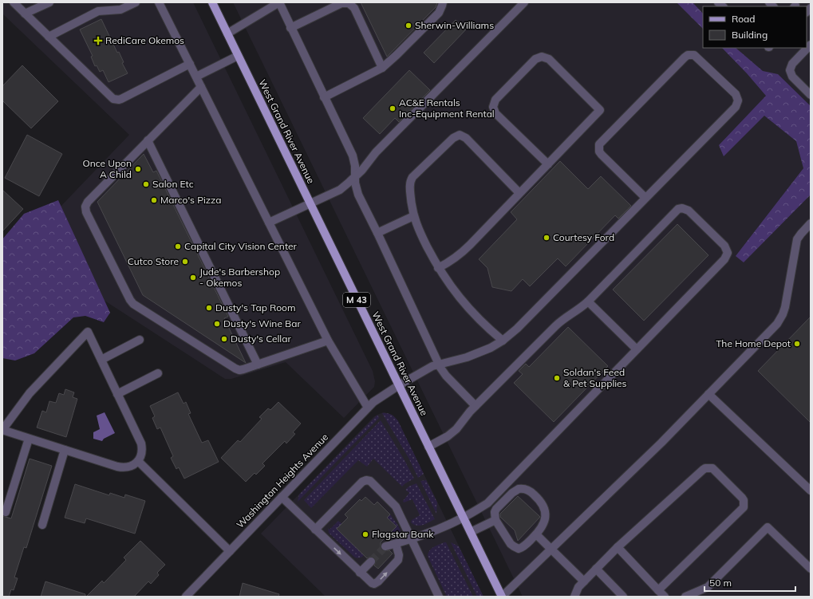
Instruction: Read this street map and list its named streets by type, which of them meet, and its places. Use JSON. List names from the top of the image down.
{
  "streets": {
    "main road": ["West Grand River Avenue", "M 43"],
    "street": ["Washington Heights Avenue"]
  },
  "crossings": [
    ["West Grand River Avenue", "Washington Heights Avenue"]
  ],
  "places": {
    "other": [
      "Sherwin-Williams",
      "AC&E Rentals Inc-Equipment Rental",
      "Once Upon A Child",
      "Salon Etc",
      "Marco's Pizza",
      "Courtesy Ford",
      "Capital City Vision Center",
      "Cutco Store",
      "Jude's Barbershop - Okemos",
      "Dusty's Tap Room",
      "Dusty's Wine Bar",
      "Dusty's Cellar",
      "The Home Depot",
      "Soldan's Feed & Pet Supplies",
      "Flagstar Bank"
    ],
    "health": ["RediCare Okemos"]
  },
  "legend": ["Road", "Building"],
  "scale_bar": "50 m"
}
